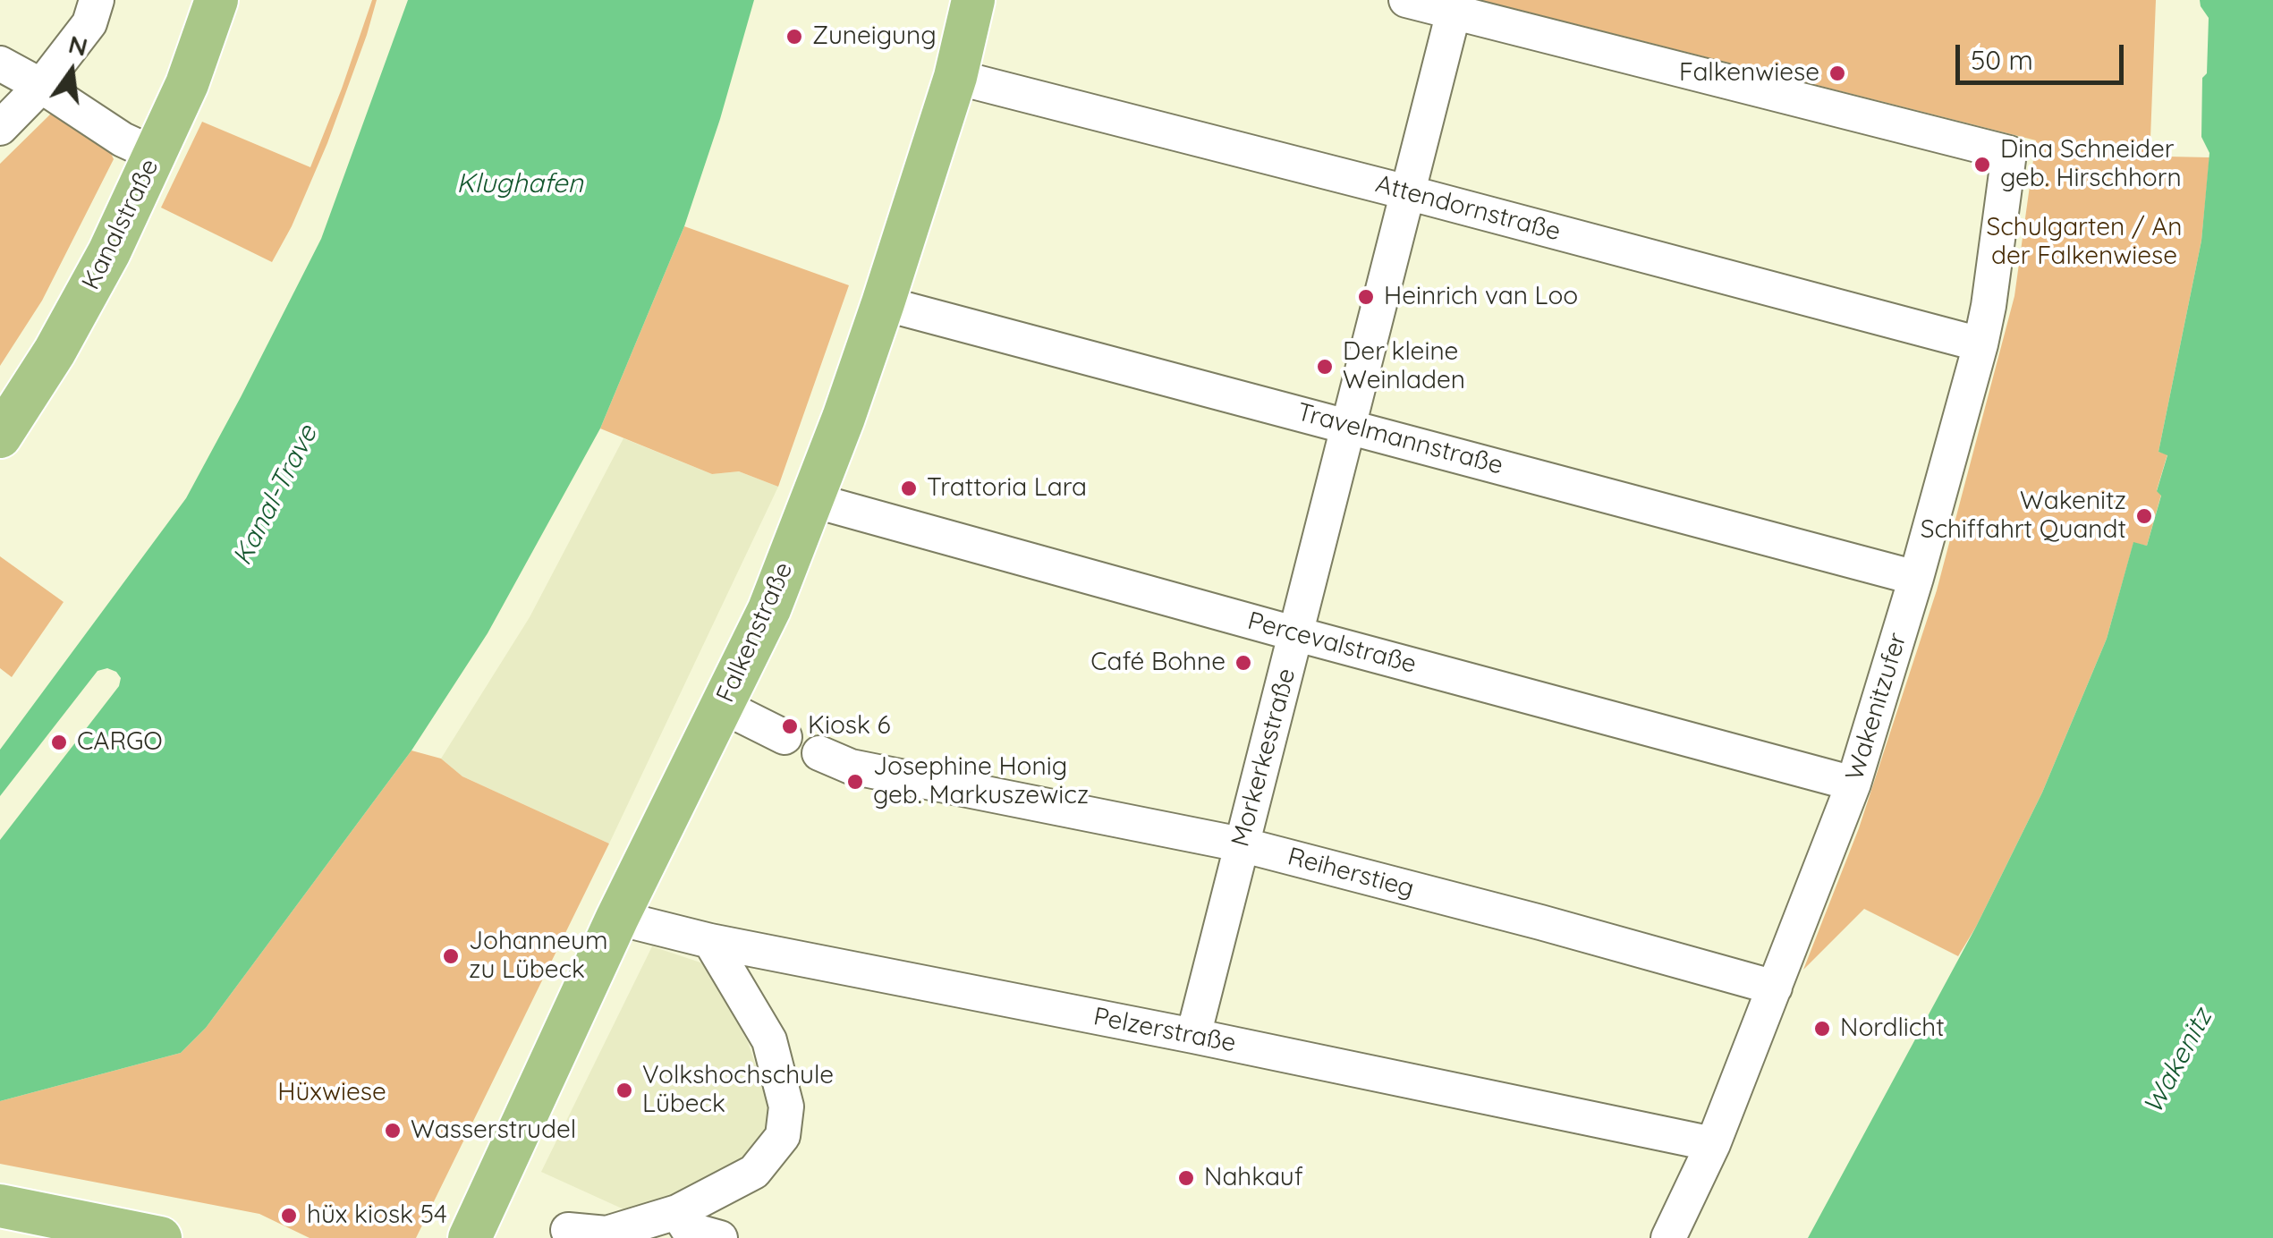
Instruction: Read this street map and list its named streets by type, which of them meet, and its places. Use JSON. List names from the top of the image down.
{
  "streets": {
    "main road": ["Kanalstraße", "Falkenstraße"],
    "street": [
      "Attendornstraße",
      "Travelmannstraße",
      "Percevalstraße",
      "Wakenitzufer",
      "Morkerkestraße",
      "Reiherstieg",
      "Pelzerstraße"
    ]
  },
  "crossings": [
    ["Attendornstraße", "Falkenstraße"],
    ["Attendornstraße", "Wakenitzufer"],
    ["Attendornstraße", "Morkerkestraße"],
    ["Travelmannstraße", "Falkenstraße"],
    ["Travelmannstraße", "Wakenitzufer"],
    ["Travelmannstraße", "Morkerkestraße"],
    ["Falkenstraße", "Percevalstraße"],
    ["Falkenstraße", "Pelzerstraße"],
    ["Percevalstraße", "Wakenitzufer"],
    ["Percevalstraße", "Morkerkestraße"],
    ["Wakenitzufer", "Morkerkestraße"],
    ["Wakenitzufer", "Reiherstieg"],
    ["Wakenitzufer", "Pelzerstraße"],
    ["Morkerkestraße", "Reiherstieg"],
    ["Morkerkestraße", "Pelzerstraße"]
  ],
  "water": ["Klughafen", "Kanal-Trave", "Wakenitz"],
  "parks": ["Schulgarten / An der Falkenwiese", "Hüxwiese"],
  "places": [
    "Zuneigung",
    "Falkenwiese",
    "Dina Schneider geb. Hirschhorn",
    "Heinrich van Loo",
    "Der kleine Weinladen",
    "Trattoria Lara",
    "Wakenitz Schiffahrt Quandt",
    "Café Bohne",
    "Kiosk 6",
    "CARGO",
    "Josephine Honig geb. Markuszewicz",
    "Johanneum zu Lübeck",
    "Nordlicht",
    "Volkshochschule Lübeck",
    "Wasserstrudel",
    "Nahkauf",
    "hüx kiosk 54"
  ],
  "scale_bar": "50 m",
  "north": "top"
}
